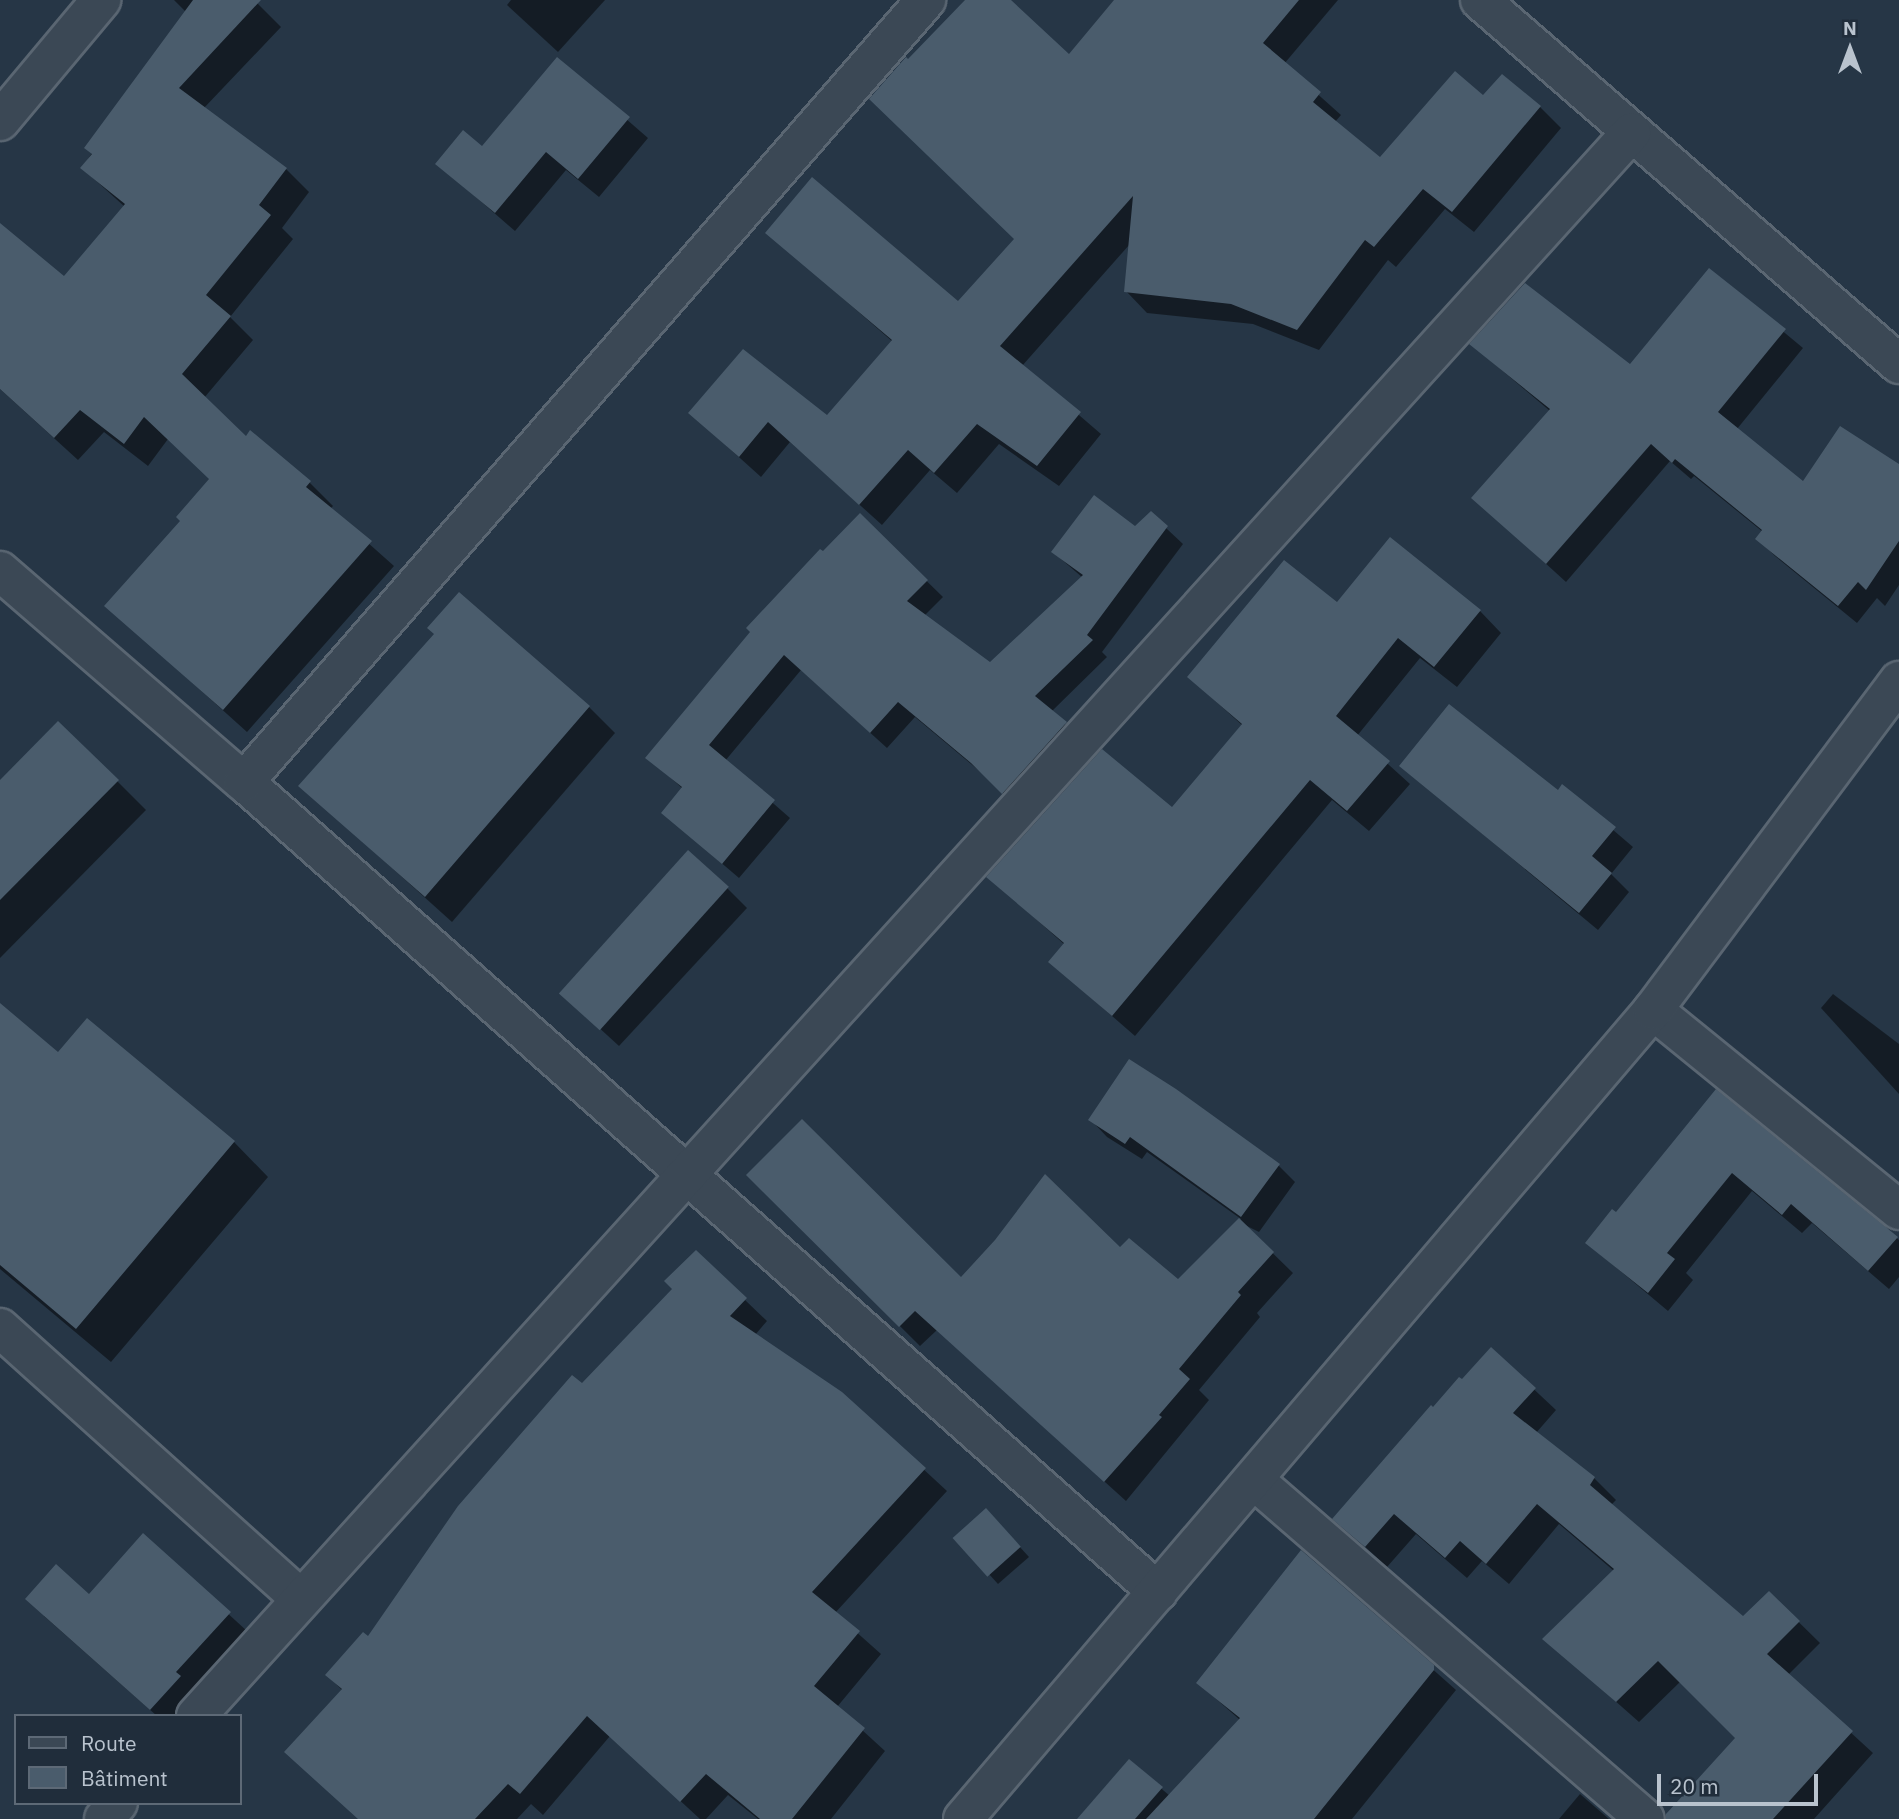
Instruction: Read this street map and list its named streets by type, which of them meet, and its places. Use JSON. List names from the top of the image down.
{
  "legend": ["Route", "Bâtiment"],
  "scale_bar": "20 m",
  "north": "top"
}
